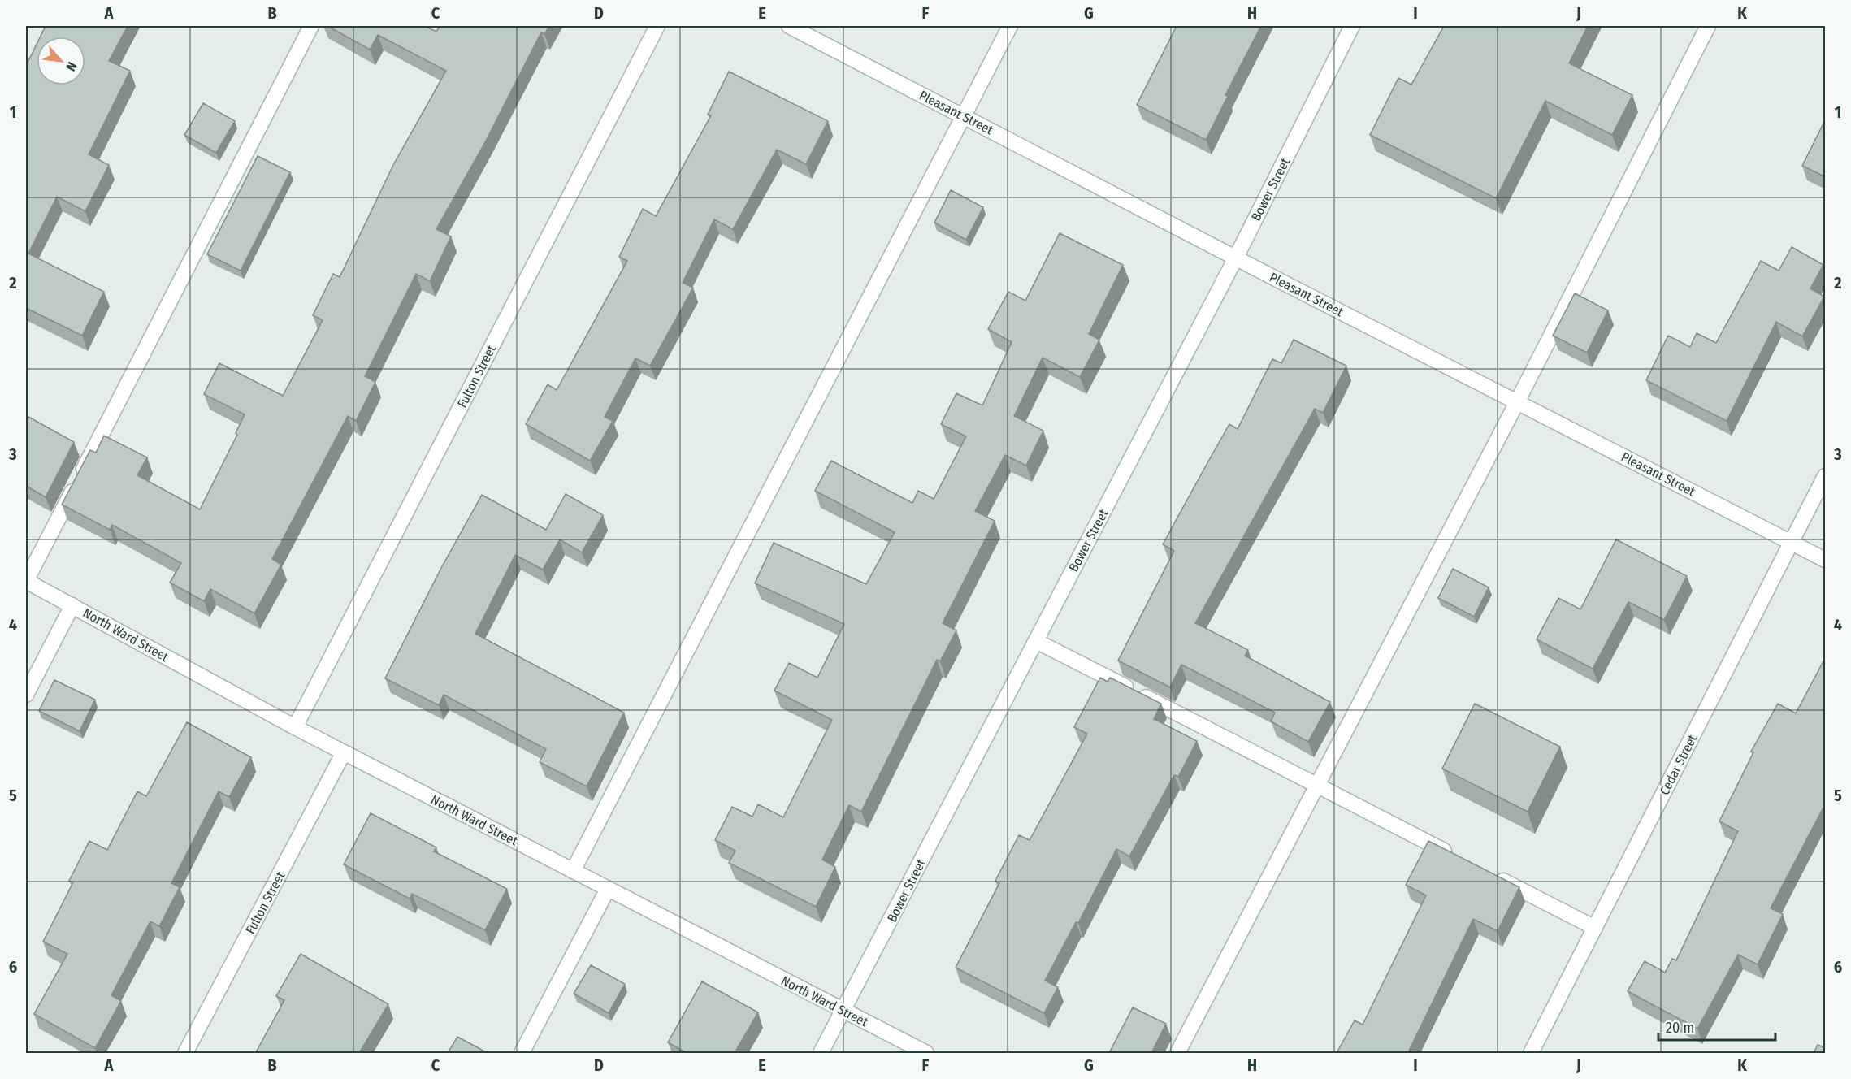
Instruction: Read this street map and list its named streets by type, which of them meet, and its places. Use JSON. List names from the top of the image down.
{
  "streets": {
    "street": [
      "Pleasant Street",
      "Bower Street",
      "Fulton Street",
      "North Ward Street",
      "Cedar Street"
    ]
  },
  "crossings": [
    ["Pleasant Street", "Bower Street"],
    ["Pleasant Street", "Cedar Street"],
    ["Bower Street", "North Ward Street"],
    ["Fulton Street", "North Ward Street"]
  ],
  "scale_bar": "20 m",
  "north": "bottom right",
  "grid": {
    "columns": [
      "A",
      "B",
      "C",
      "D",
      "E",
      "F",
      "G",
      "H",
      "I",
      "J",
      "K"
    ],
    "rows": [
      "1",
      "2",
      "3",
      "4",
      "5",
      "6"
    ]
  }
}
